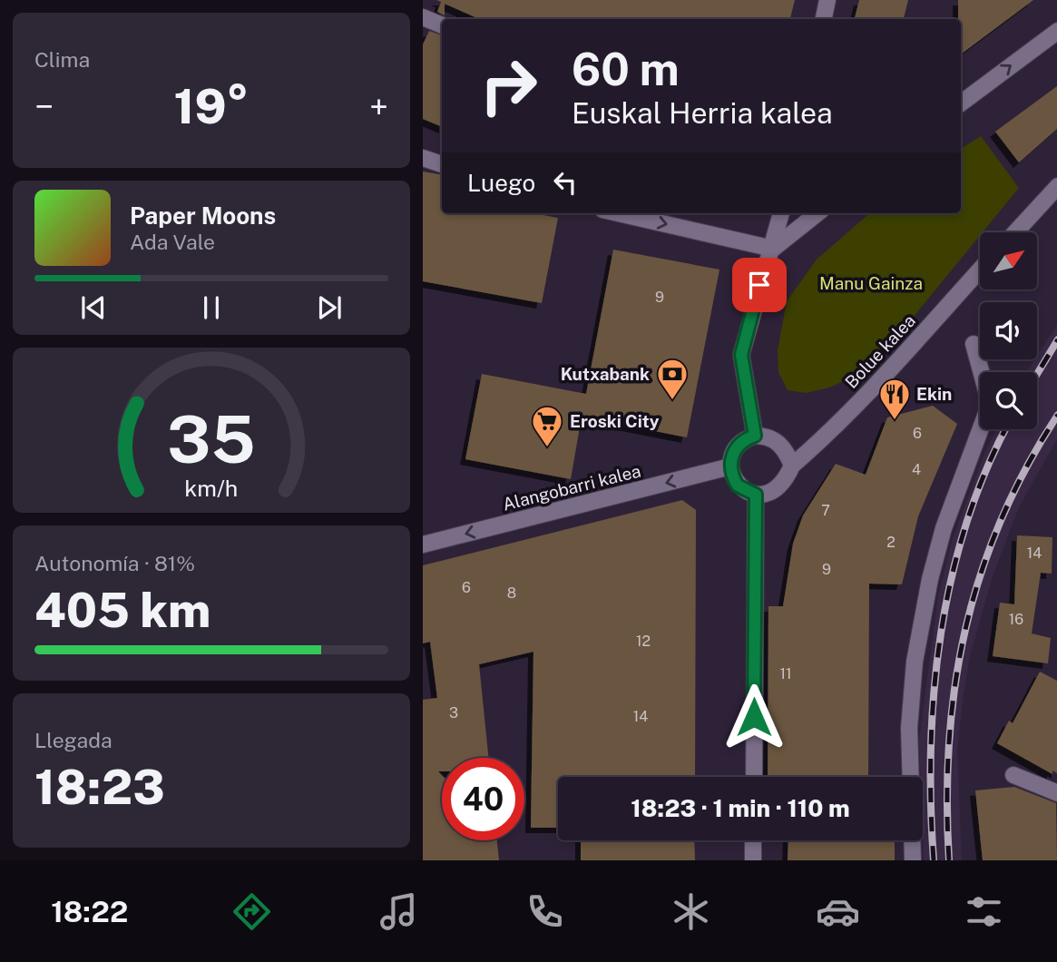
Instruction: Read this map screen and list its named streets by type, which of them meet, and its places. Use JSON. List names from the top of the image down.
{
  "streets": {
    "street": ["Bolue kalea", "Alangobarri kalea"]
  },
  "crossings": [
    ["Bolue kalea", "Alangobarri kalea"]
  ],
  "one_way": ["Alangobarri kalea"],
  "parks": ["Manu Gainza"],
  "places": {
    "bank": ["Kutxabank"],
    "restaurant": ["Ekin"],
    "supermarket": ["Eroski City"]
  },
  "house_numbers": [
    "9",
    "6",
    "4",
    "7",
    "2",
    "14",
    "9",
    "6",
    "8",
    "16",
    "12",
    "11",
    "3",
    "14"
  ],
  "north": "top right",
  "page": {
    "tile": [
      "Clima",
      ["Autonomía · 81%", "405 km"],
      ["Llegada", "18:23"]
    ],
    "turn": ["60 m", "Euskal Herria kalea"],
    "heat": ["−", "19°", "+"],
    "then": "Luego",
    "song": ["Paper Moons", "Ada Vale"],
    "limit": "40",
    "trip": "18:23 · 1 min · 110 m",
    "tabs": "18:22",
    "gauge": ["35", "km/h"]
  }
}
